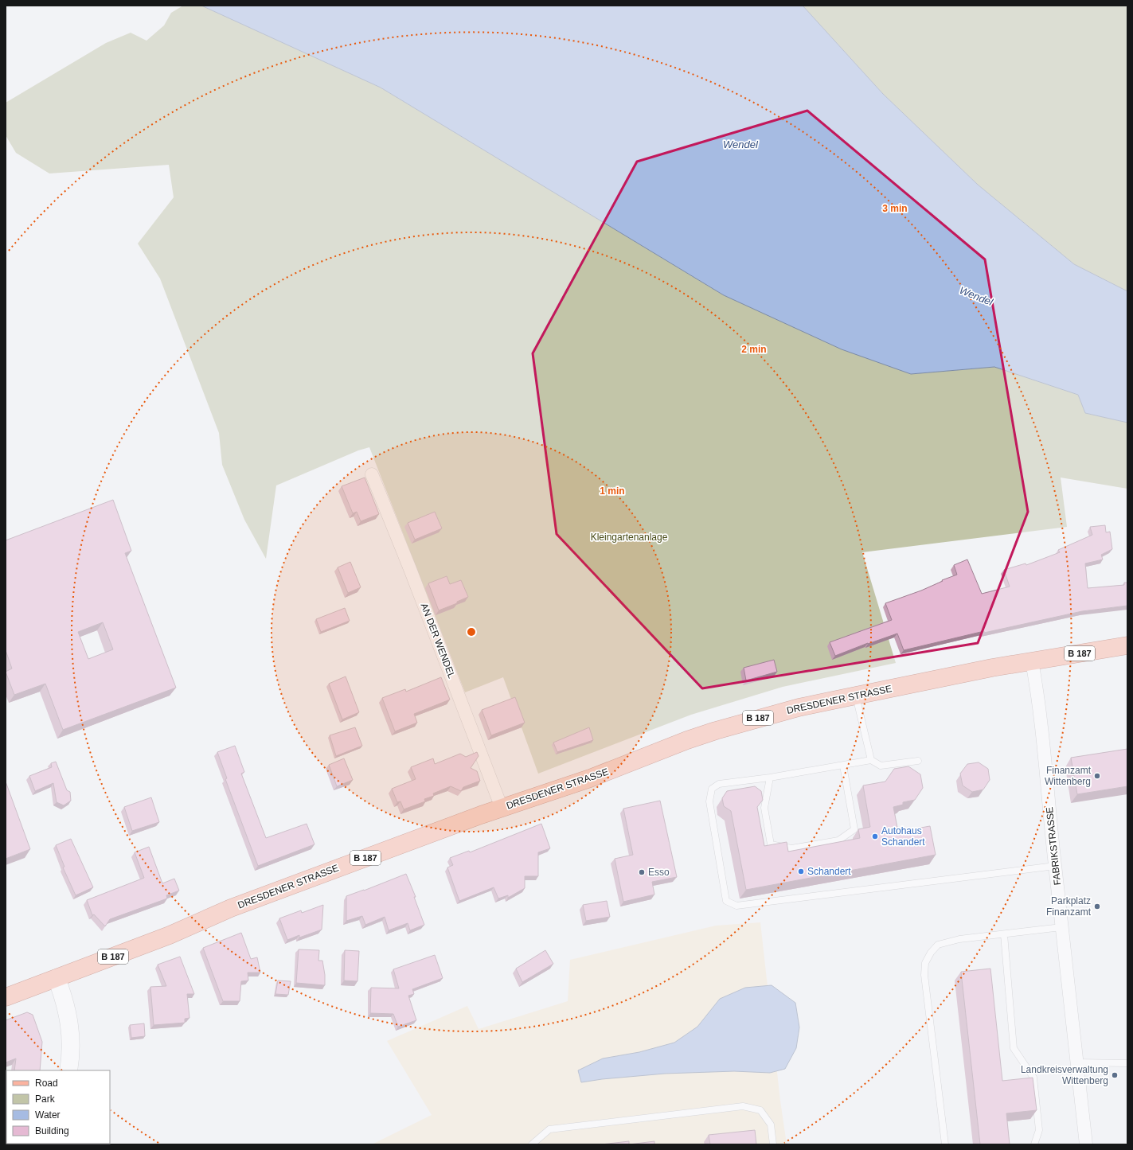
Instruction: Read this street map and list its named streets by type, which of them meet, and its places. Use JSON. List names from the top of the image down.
{
  "streets": {
    "main road": ["B 187", "DRESDENER STRASSE"],
    "street": ["AN DER WENDEL", "FABRIKSTRASSE"]
  },
  "crossings": [
    ["AN DER WENDEL", "DRESDENER STRASSE"],
    ["DRESDENER STRASSE", "FABRIKSTRASSE"]
  ],
  "water": ["Wendel"],
  "parks": ["Kleingartenanlage"],
  "places": [
    "Finanzamt Wittenberg",
    "Autohaus Schandert",
    "Schandert",
    "Esso",
    "Parkplatz Finanzamt",
    "Landkreisverwaltung Wittenberg"
  ],
  "legend": [
    "Road",
    "Park",
    "Water",
    "Building"
  ],
  "rings": ["3 min", "2 min", "1 min"]
}
